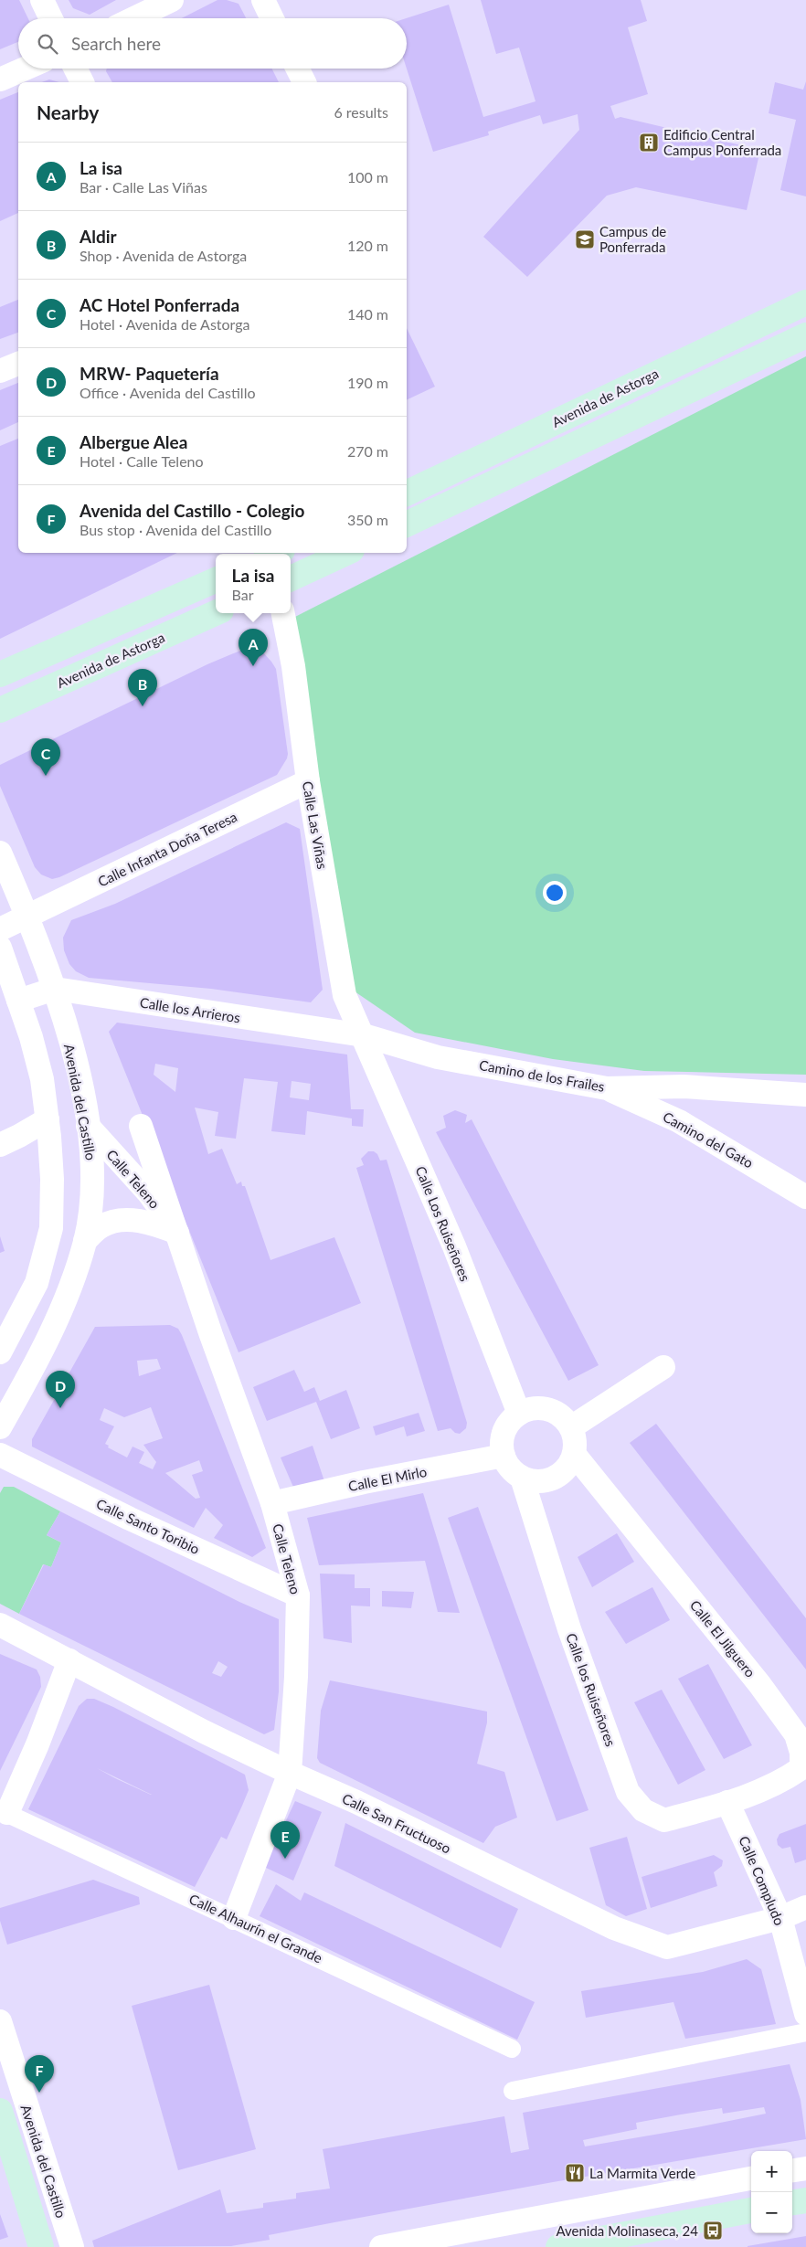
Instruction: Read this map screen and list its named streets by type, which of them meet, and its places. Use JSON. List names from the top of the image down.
{
  "streets": {
    "main road": ["Avenida de Astorga", "Avenida del Castillo"],
    "street": [
      "Calle Las Viñas",
      "Calle Infanta Doña Teresa",
      "Calle los Arrieros",
      "Camino de los Frailes",
      "Camino del Gato",
      "Calle Teleno",
      "Calle Los Ruiseñores",
      "Calle El Mirlo",
      "Calle Santo Toribio",
      "Calle El Jilguero",
      "Calle los Ruiseñores",
      "Calle San Fructuoso",
      "Calle Compludo",
      "Calle Alhaurín el Grande"
    ]
  },
  "crossings": [
    ["Calle Las Viñas", "Calle Infanta Doña Teresa"],
    ["Calle Las Viñas", "Calle los Arrieros"],
    ["Calle Las Viñas", "Camino de los Frailes"],
    ["Calle Las Viñas", "Calle Los Ruiseñores"],
    ["Calle Infanta Doña Teresa", "Avenida del Castillo"],
    ["Calle los Arrieros", "Camino de los Frailes"],
    ["Calle los Arrieros", "Avenida del Castillo"],
    ["Calle los Arrieros", "Calle Los Ruiseñores"],
    ["Camino de los Frailes", "Camino del Gato"],
    ["Camino de los Frailes", "Calle Los Ruiseñores"],
    ["Avenida del Castillo", "Calle Teleno"],
    ["Calle Teleno", "Calle El Mirlo"],
    ["Calle Teleno", "Calle Santo Toribio"],
    ["Calle Teleno", "Calle San Fructuoso"],
    ["Calle Teleno", "Calle Alhaurín el Grande"],
    ["Calle Los Ruiseñores", "Calle El Mirlo"],
    ["Calle Los Ruiseñores", "Calle El Jilguero"],
    ["Calle Los Ruiseñores", "Calle los Ruiseñores"],
    ["Calle El Mirlo", "Calle El Jilguero"],
    ["Calle El Mirlo", "Calle los Ruiseñores"],
    ["Calle El Jilguero", "Calle los Ruiseñores"],
    ["Calle El Jilguero", "Calle Compludo"],
    ["Calle los Ruiseñores", "Calle Compludo"],
    ["Calle San Fructuoso", "Calle Compludo"]
  ],
  "places": {
    "building": ["Edificio Central Campus Ponferrada"],
    "school or university": ["Campus de Ponferrada"],
    "restaurant": ["La Marmita Verde"],
    "bus stop": ["Avenida Molinaseca, 24"]
  },
  "page": {
    "search": "Search here",
    "heading": ["Nearby", "6 results"],
    "list": [
      {
        "mark": "A",
        "name": "La isa",
        "note": "Bar · Calle Las Viñas",
        "value": "100 m"
      },
      {
        "mark": "B",
        "name": "Aldir",
        "note": "Shop · Avenida de Astorga",
        "value": "120 m"
      },
      {
        "mark": "C",
        "name": "AC Hotel Ponferrada",
        "note": "Hotel · Avenida de Astorga",
        "value": "140 m"
      },
      {
        "mark": "D",
        "name": "MRW- Paquetería",
        "note": "Office · Avenida del Castillo",
        "value": "190 m"
      },
      {
        "mark": "E",
        "name": "Albergue Alea",
        "note": "Hotel · Calle Teleno",
        "value": "270 m"
      },
      {
        "mark": "F",
        "name": "Avenida del Castillo - Colegio",
        "note": "Bus stop · Avenida del Castillo",
        "value": "350 m"
      }
    ],
    "popup": ["La isa", "Bar"],
    "pins": [
      "A",
      "B",
      "C",
      "D",
      "E",
      "F"
    ],
    "map_buttons": ["+", "−"]
  }
}
